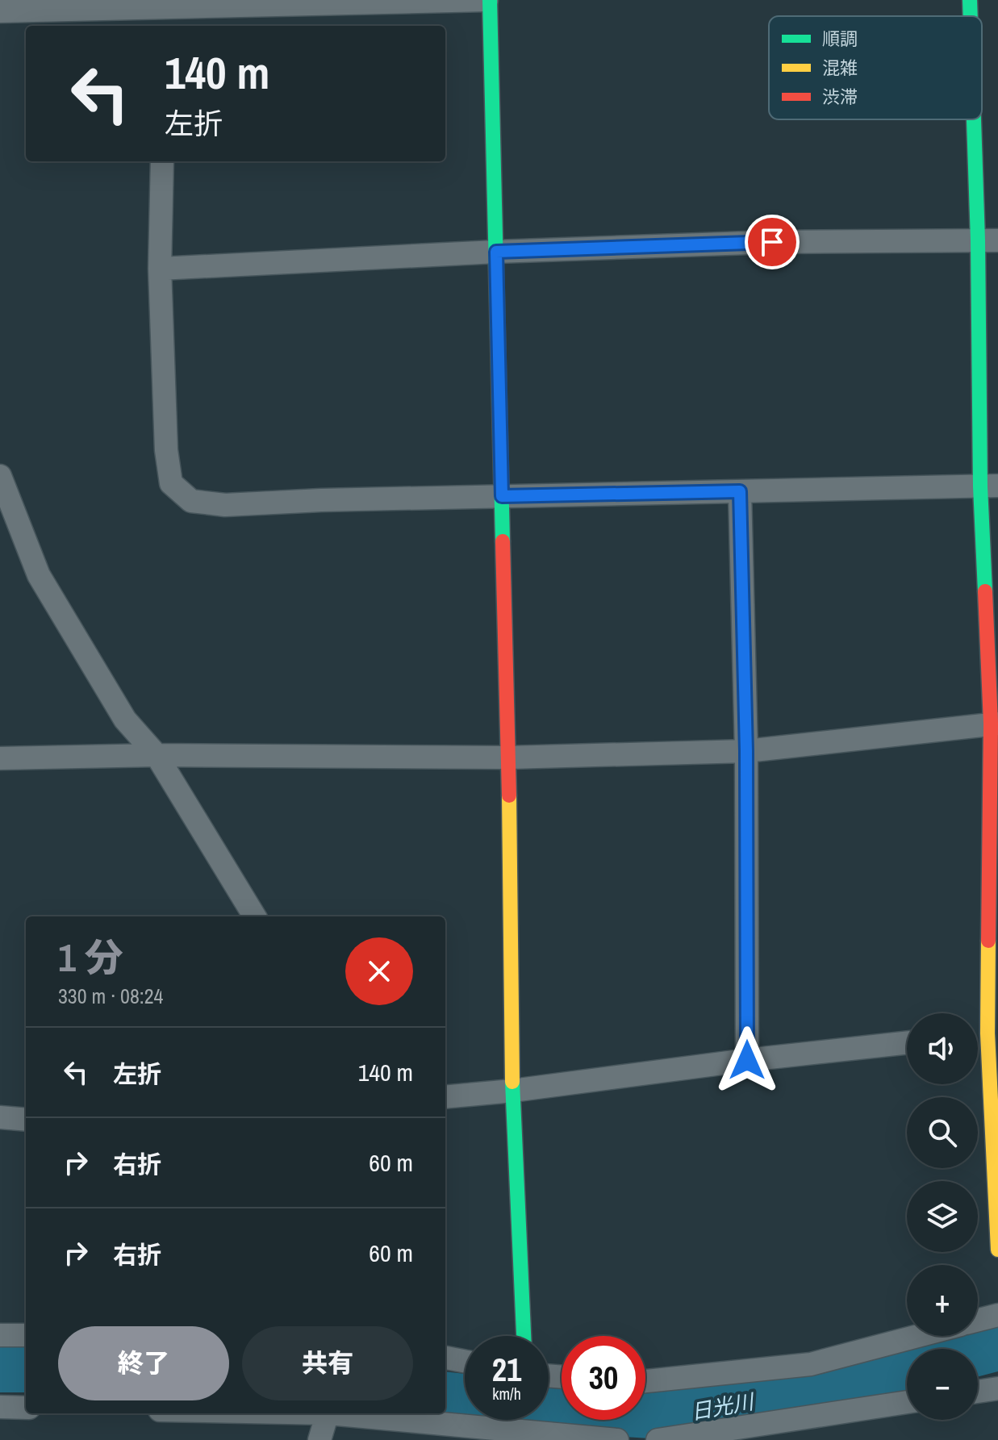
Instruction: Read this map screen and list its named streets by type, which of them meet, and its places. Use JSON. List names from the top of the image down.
{
  "water": ["日光川"],
  "legend": ["順調", "混雑", "渋滞"],
  "page": {
    "turn": ["140 m", "左折"],
    "heading": ["1 分", "330 m · 08:24"],
    "map_buttons": ["+", "−"],
    "list": [
      {
        "name": "左折",
        "value": "140 m"
      },
      {
        "name": "右折",
        "value": "60 m"
      },
      {
        "name": "右折",
        "value": "60 m"
      }
    ],
    "buttons": ["終了", "共有"],
    "speed": "21 km/h",
    "limit": "30"
  }
}
